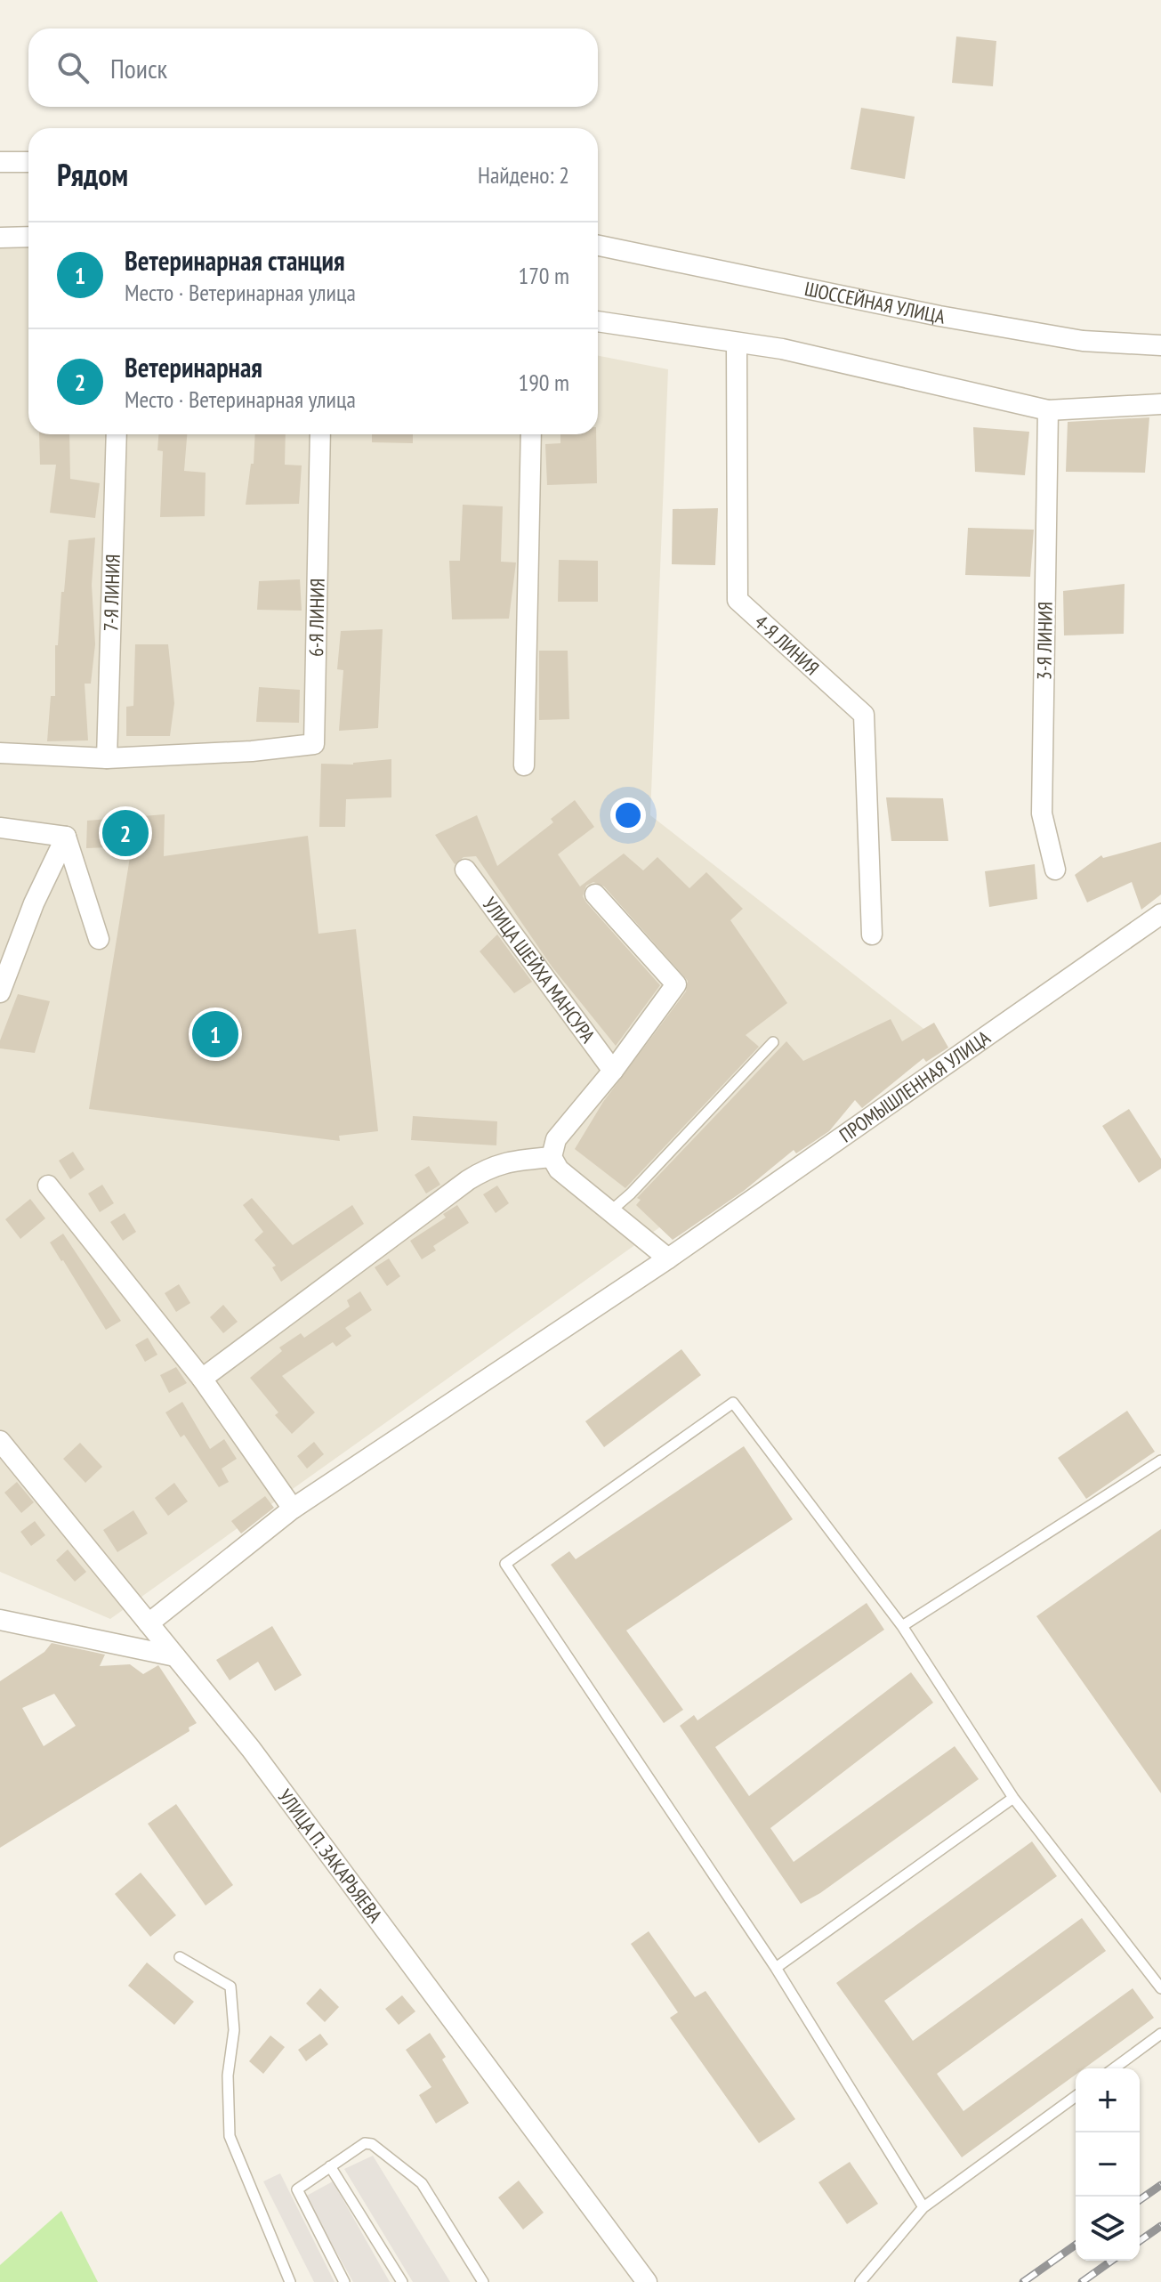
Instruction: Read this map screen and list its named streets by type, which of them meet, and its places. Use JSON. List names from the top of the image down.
{
  "streets": {
    "street": [
      "ШОССЕЙНАЯ УЛИЦА",
      "7-Я ЛИНИЯ",
      "6-Я ЛИНИЯ",
      "3-Я ЛИНИЯ",
      "4-Я ЛИНИЯ",
      "УЛИЦА ШЕЙХА МАНСУРА",
      "ПРОМЫШЛЕННАЯ УЛИЦА",
      "УЛИЦА П. ЗАКАРЬЯЕВА"
    ]
  },
  "crossings": [
    ["7-Я ЛИНИЯ", "6-Я ЛИНИЯ"],
    ["ПРОМЫШЛЕННАЯ УЛИЦА", "УЛИЦА П. ЗАКАРЬЯЕВА"]
  ],
  "page": {
    "search": "Поиск",
    "heading": ["Рядом", "Найдено: 2"],
    "list": [
      {
        "mark": "1",
        "name": "Ветеринарная станция",
        "note": "Место · Ветеринарная улица",
        "value": "170 m"
      },
      {
        "mark": "2",
        "name": "Ветеринарная",
        "note": "Место · Ветеринарная улица",
        "value": "190 m"
      }
    ],
    "pins": ["2", "1"],
    "map_buttons": ["+", "−"]
  }
}
